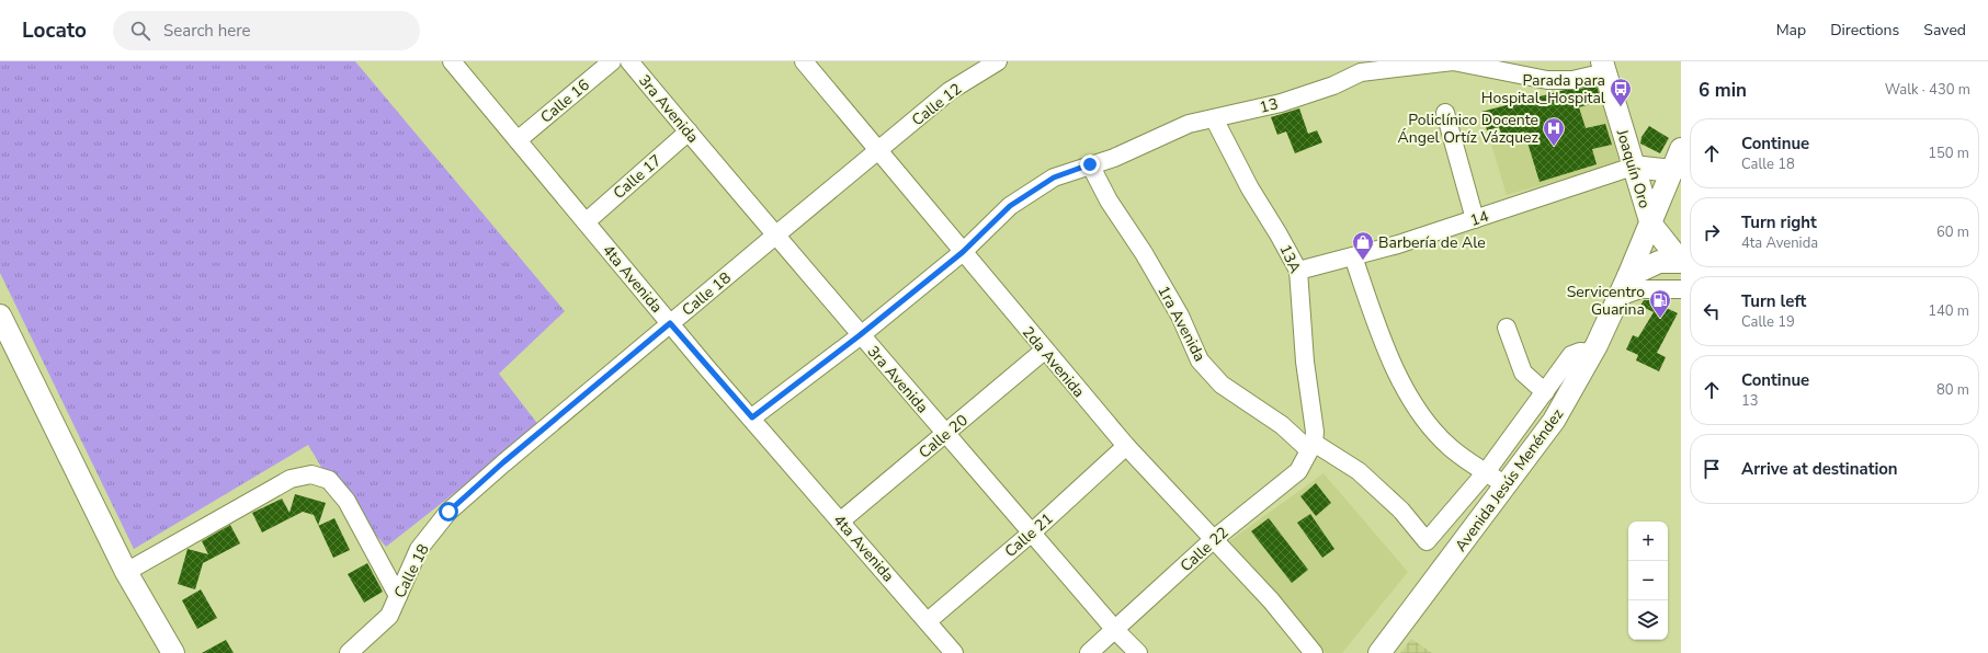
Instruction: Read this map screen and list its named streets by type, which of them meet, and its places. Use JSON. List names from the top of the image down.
{
  "streets": {
    "main road": ["Joaquín Oro", "Avenida Jesús Menéndez"],
    "street": [
      "Calle 16",
      "Calle 12",
      "13",
      "3ra Avenida",
      "Calle 17",
      "14",
      "13A",
      "4ta Avenida",
      "Calle 18",
      "1ra Avenida",
      "2da Avenida",
      "Calle 20",
      "Calle 21",
      "Calle 22"
    ]
  },
  "crossings": [
    ["Calle 16", "4ta Avenida"],
    ["Calle 12", "Calle 18"],
    ["Calle 12", "2da Avenida"],
    ["13", "3ra Avenida"],
    ["13", "Joaquín Oro"],
    ["13", "13A"],
    ["13", "4ta Avenida"],
    ["13", "1ra Avenida"],
    ["13", "2da Avenida"],
    ["3ra Avenida", "Calle 17"],
    ["3ra Avenida", "Calle 18"],
    ["3ra Avenida", "Calle 20"],
    ["3ra Avenida", "Calle 21"],
    ["3ra Avenida", "Calle 22"],
    ["Joaquín Oro", "14"],
    ["Joaquín Oro", "Avenida Jesús Menéndez"],
    ["Calle 17", "4ta Avenida"],
    ["14", "13A"],
    ["13A", "1ra Avenida"],
    ["13A", "Calle 22"],
    ["4ta Avenida", "Calle 18"],
    ["4ta Avenida", "Calle 20"],
    ["4ta Avenida", "Calle 21"],
    ["Calle 18", "2da Avenida"],
    ["1ra Avenida", "Calle 22"],
    ["2da Avenida", "Calle 20"],
    ["2da Avenida", "Calle 21"],
    ["2da Avenida", "Calle 22"]
  ],
  "places": {
    "bus stop": ["Parada para Hospital_Hospital"],
    "hospital": ["Policlínico Docente Ángel Ortíz Vázquez"],
    "shop": ["Barbería de Ale"],
    "fuel station": ["Servicentro Guarina"]
  },
  "page": {
    "header": "Locato",
    "search": "Search here",
    "nav": ["Map", "Directions", "Saved"],
    "heading": ["6 min", "Walk · 430 m"],
    "list": [
      ["Continue", "Calle 18", "150 m"],
      ["Turn right", "4ta Avenida", "60 m"],
      ["Turn left", "Calle 19", "140 m"],
      ["Continue", "13", "80 m"],
      "Arrive at destination"
    ],
    "map_buttons": ["+", "−"]
  }
}
